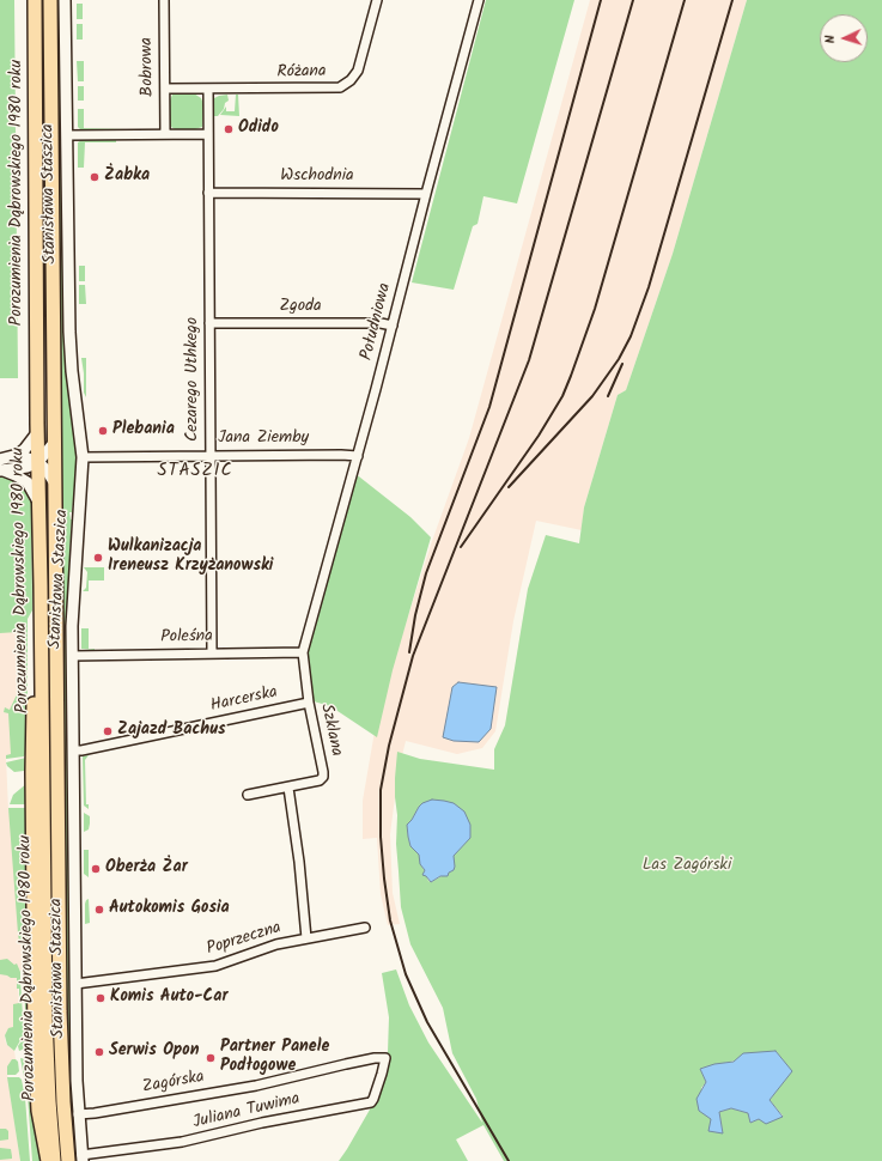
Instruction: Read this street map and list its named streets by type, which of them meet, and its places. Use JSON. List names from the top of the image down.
{
  "streets": {
    "main road": ["Porozumienia Dąbrowskiego 1980 roku"],
    "street": [
      "Bobrowa",
      "Różana",
      "Wschodnia",
      "Stanisława Staszica",
      "Zgoda",
      "Południowa",
      "Cezarego Uthkego",
      "Jana Ziemby",
      "Poleśna",
      "Harcerska",
      "Szklana",
      "Poprzeczna",
      "Zagórska",
      "Juliana Tuwima"
    ]
  },
  "crossings": [
    ["Bobrowa", "Różana"],
    ["Różana", "Cezarego Uthkego"],
    ["Wschodnia", "Południowa"],
    ["Wschodnia", "Cezarego Uthkego"],
    ["Stanisława Staszica", "Jana Ziemby"],
    ["Stanisława Staszica", "Poleśna"],
    ["Stanisława Staszica", "Harcerska"],
    ["Stanisława Staszica", "Poprzeczna"],
    ["Stanisława Staszica", "Zagórska"],
    ["Stanisława Staszica", "Juliana Tuwima"],
    ["Zgoda", "Południowa"],
    ["Zgoda", "Cezarego Uthkego"],
    ["Południowa", "Jana Ziemby"],
    ["Południowa", "Poleśna"],
    ["Południowa", "Szklana"],
    ["Cezarego Uthkego", "Jana Ziemby"],
    ["Cezarego Uthkego", "Poleśna"],
    ["Poleśna", "Szklana"],
    ["Harcerska", "Szklana"],
    ["Zagórska", "Juliana Tuwima"]
  ],
  "districts": ["STASZIC"],
  "parks": ["Las Zagórski"],
  "places": [
    "Odido",
    "Żabka",
    "Plebania",
    "Wulkanizacja Ireneusz Krzyżanowski",
    "Zajazd Bachus",
    "Oberża Żar",
    "Autokomis Gosia",
    "Komis Auto-Car",
    "Serwis Opon",
    "Partner Panele Podłogowe"
  ],
  "north": "left"
}
